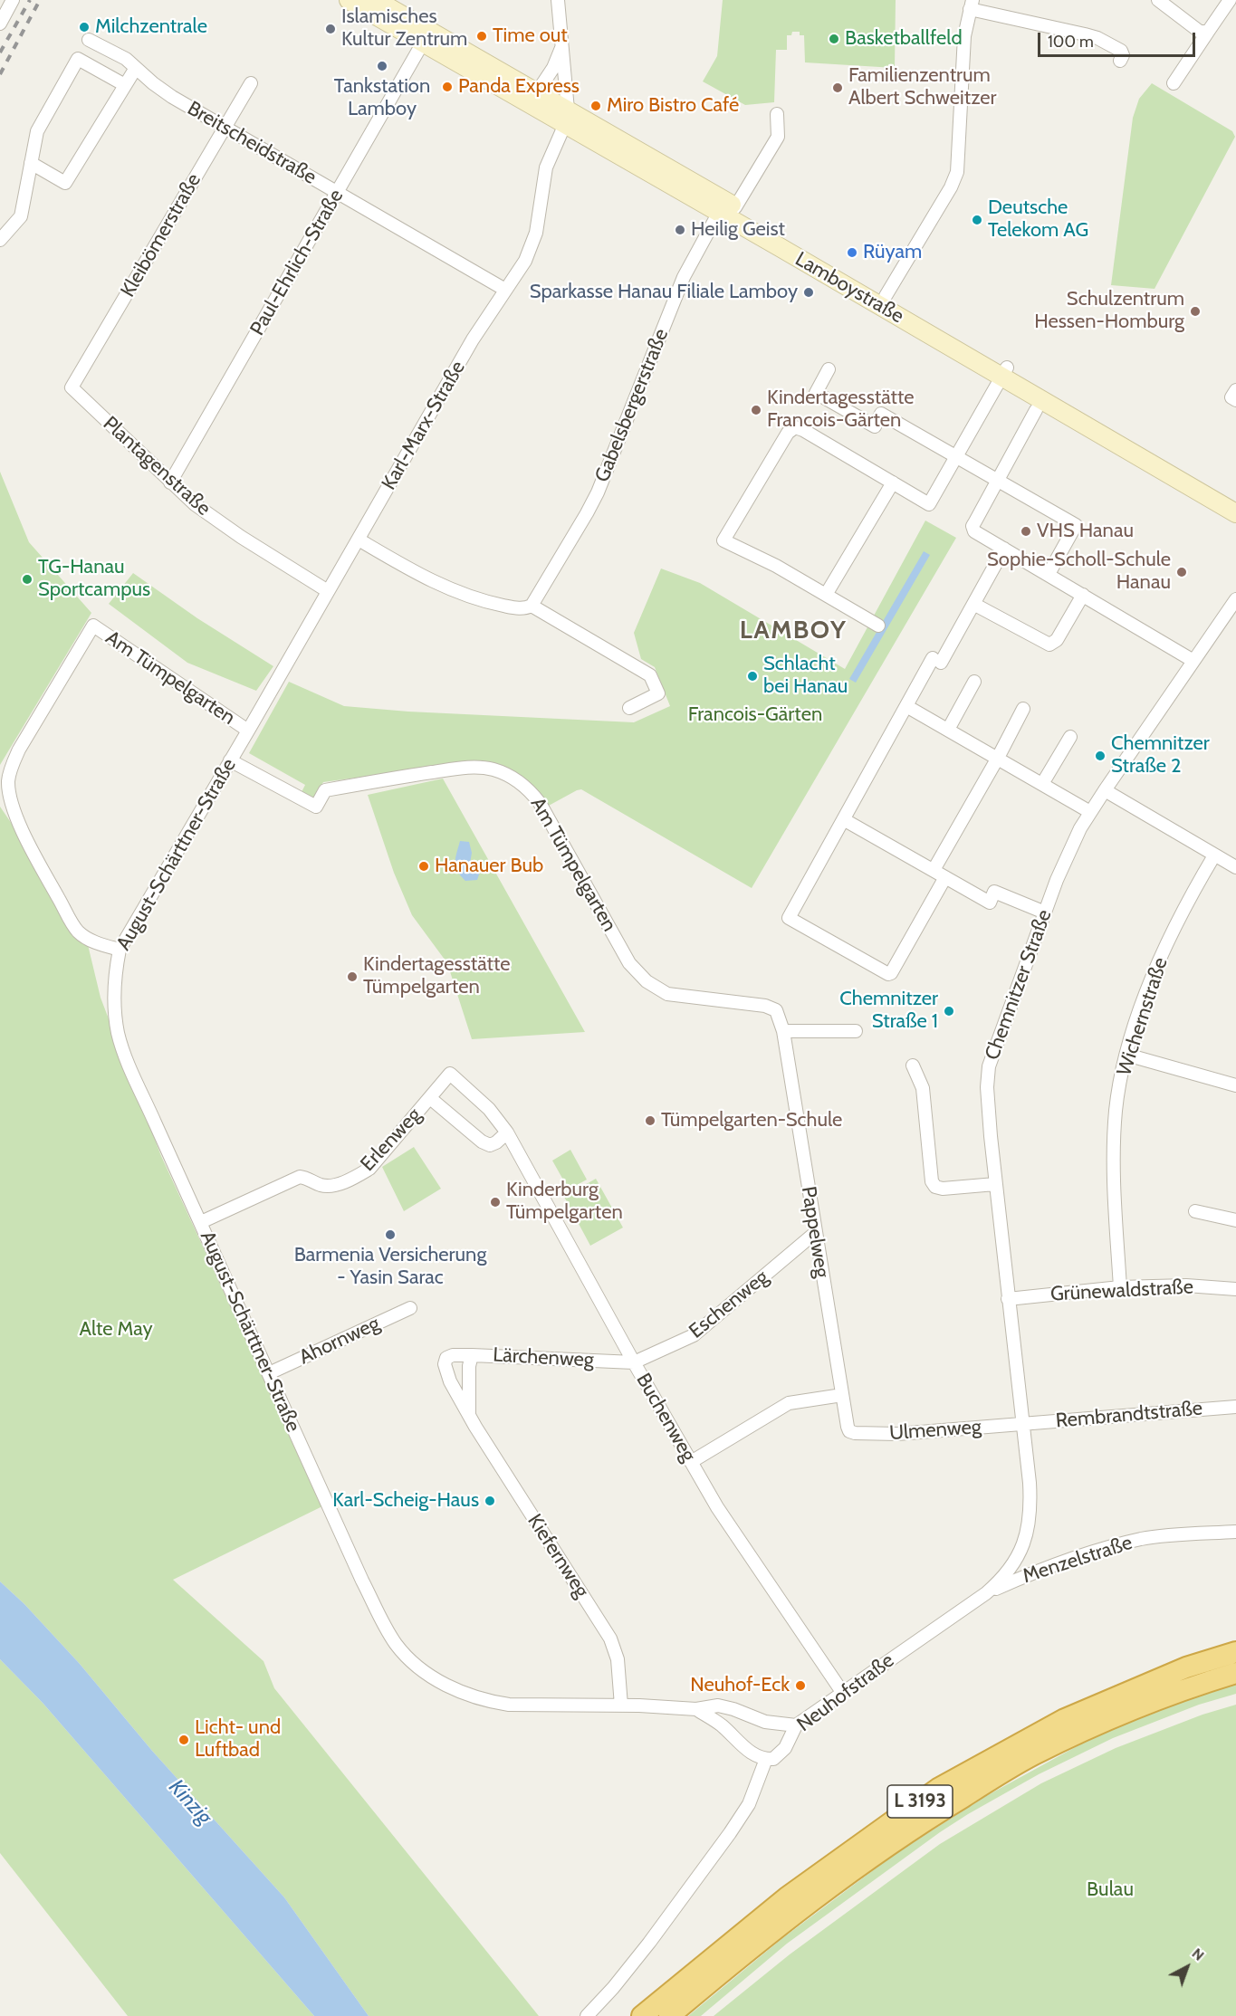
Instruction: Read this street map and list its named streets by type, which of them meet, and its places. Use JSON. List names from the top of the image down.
{
  "streets": {
    "highway": ["L 3193"],
    "main road": ["Lamboystraße"],
    "street": [
      "Breitscheidstraße",
      "Kleibömerstraße",
      "Paul-Ehrlich-Straße",
      "Gabelsbergerstraße",
      "Karl-Marx-Straße",
      "Plantagenstraße",
      "Am Tümpelgarten",
      "August-Schärttner-Straße",
      "Chemnitzer Straße",
      "Wichernstraße",
      "Erlenweg",
      "Pappelweg",
      "Grünewaldstraße",
      "Eschenweg",
      "Ahornweg",
      "Lärchenweg",
      "Rembrandtstraße",
      "Buchenweg",
      "Ulmenweg",
      "Kiefernweg",
      "Menzelstraße",
      "Neuhofstraße"
    ]
  },
  "crossings": [
    ["Breitscheidstraße", "Kleibömerstraße"],
    ["Breitscheidstraße", "Paul-Ehrlich-Straße"],
    ["Breitscheidstraße", "Karl-Marx-Straße"],
    ["Kleibömerstraße", "Plantagenstraße"],
    ["Paul-Ehrlich-Straße", "Lamboystraße"],
    ["Paul-Ehrlich-Straße", "Plantagenstraße"],
    ["Lamboystraße", "Gabelsbergerstraße"],
    ["Lamboystraße", "Karl-Marx-Straße"],
    ["Karl-Marx-Straße", "Plantagenstraße"],
    ["Karl-Marx-Straße", "Am Tümpelgarten"],
    ["Karl-Marx-Straße", "August-Schärttner-Straße"],
    ["Am Tümpelgarten", "August-Schärttner-Straße"],
    ["Am Tümpelgarten", "Pappelweg"],
    ["August-Schärttner-Straße", "Erlenweg"],
    ["August-Schärttner-Straße", "Ahornweg"],
    ["August-Schärttner-Straße", "Kiefernweg"],
    ["August-Schärttner-Straße", "Neuhofstraße"],
    ["Chemnitzer Straße", "Grünewaldstraße"],
    ["Chemnitzer Straße", "Rembrandtstraße"],
    ["Chemnitzer Straße", "Ulmenweg"],
    ["Chemnitzer Straße", "Neuhofstraße"],
    ["Wichernstraße", "Grünewaldstraße"],
    ["Erlenweg", "Buchenweg"],
    ["Pappelweg", "Eschenweg"],
    ["Pappelweg", "Ulmenweg"],
    ["Eschenweg", "Lärchenweg"],
    ["Eschenweg", "Buchenweg"],
    ["Lärchenweg", "Buchenweg"],
    ["Lärchenweg", "Kiefernweg"],
    ["Rembrandtstraße", "Ulmenweg"],
    ["Rembrandtstraße", "Neuhofstraße"],
    ["Buchenweg", "Neuhofstraße"],
    ["Ulmenweg", "Neuhofstraße"],
    ["Menzelstraße", "Neuhofstraße"]
  ],
  "districts": ["LAMBOY"],
  "water": ["Kinzig"],
  "parks": ["Francois-Gärten", "Alte May", "Bulau"],
  "places": [
    "Milchzentrale",
    "Islamisches Kultur Zentrum",
    "Time out",
    "Basketballfeld",
    "Tankstation Lamboy",
    "Panda Express",
    "Familienzentrum Albert Schweitzer",
    "Miro Bistro Café",
    "Deutsche Telekom AG",
    "Heilig Geist",
    "Rüyam",
    "Sparkasse Hanau Filiale Lamboy",
    "Schulzentrum Hessen-Homburg",
    "Kindertagesstätte Francois-Gärten",
    "VHS Hanau",
    "Sophie-Scholl-Schule Hanau",
    "TG-Hanau Sportcampus",
    "Schlacht bei Hanau",
    "Chemnitzer Straße 2",
    "Hanauer Bub",
    "Kindertagesstätte Tümpelgarten",
    "Chemnitzer Straße 1",
    "Tümpelgarten-Schule",
    "Kinderburg Tümpelgarten",
    "Barmenia Versicherung - Yasin Sarac",
    "Karl-Scheig-Haus",
    "Neuhof-Eck",
    "Licht- und Luftbad"
  ],
  "scale_bar": "100 m",
  "north": "top right"
}
